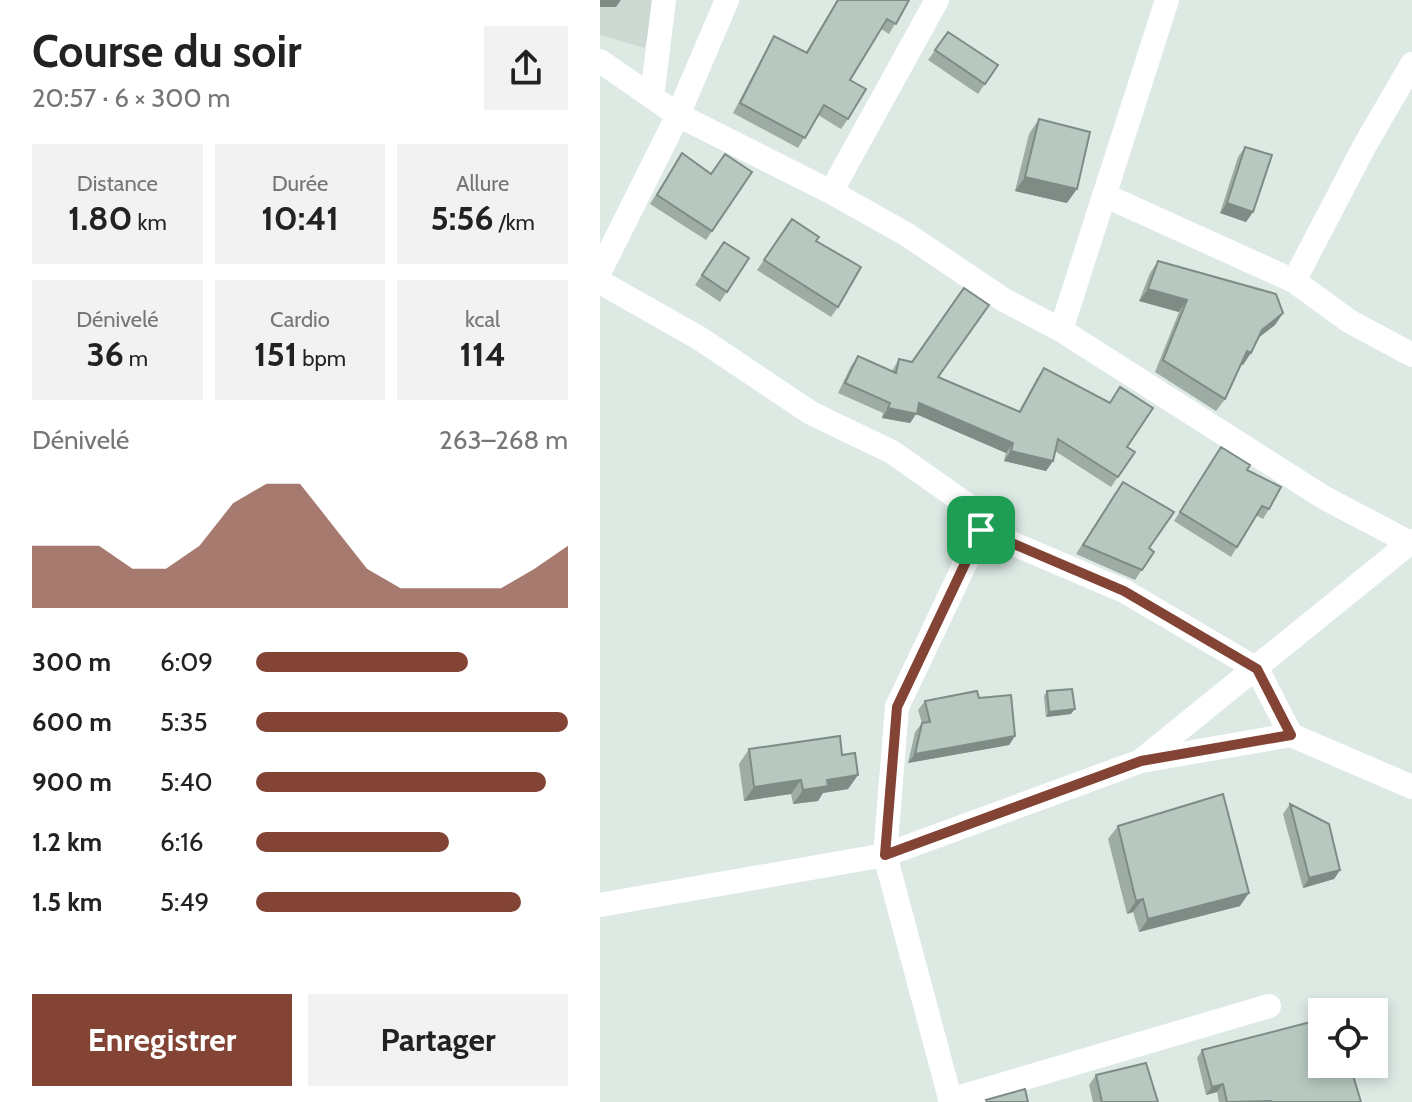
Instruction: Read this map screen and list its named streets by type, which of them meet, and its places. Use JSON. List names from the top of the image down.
{
  "page": {
    "heading": ["Course du soir", "20:57 · 6 × 300 m"],
    "stats": [
      ["Distance", "1.80 km"],
      ["Durée", "10:41"],
      ["Allure", "5:56 /km"],
      ["Dénivelé", "36 m"],
      ["Cardio", "151 bpm"],
      ["kcal", "114"]
    ],
    "chart": ["Dénivelé", "263–268 m"],
    "list": [
      {
        "name": "300 m",
        "note": "6:09"
      },
      {
        "name": "600 m",
        "note": "5:35"
      },
      {
        "name": "900 m",
        "note": "5:40"
      },
      {
        "name": "1.2 km",
        "note": "6:16"
      },
      {
        "name": "1.5 km",
        "note": "5:49"
      }
    ],
    "buttons": ["Enregistrer", "Partager"]
  }
}
